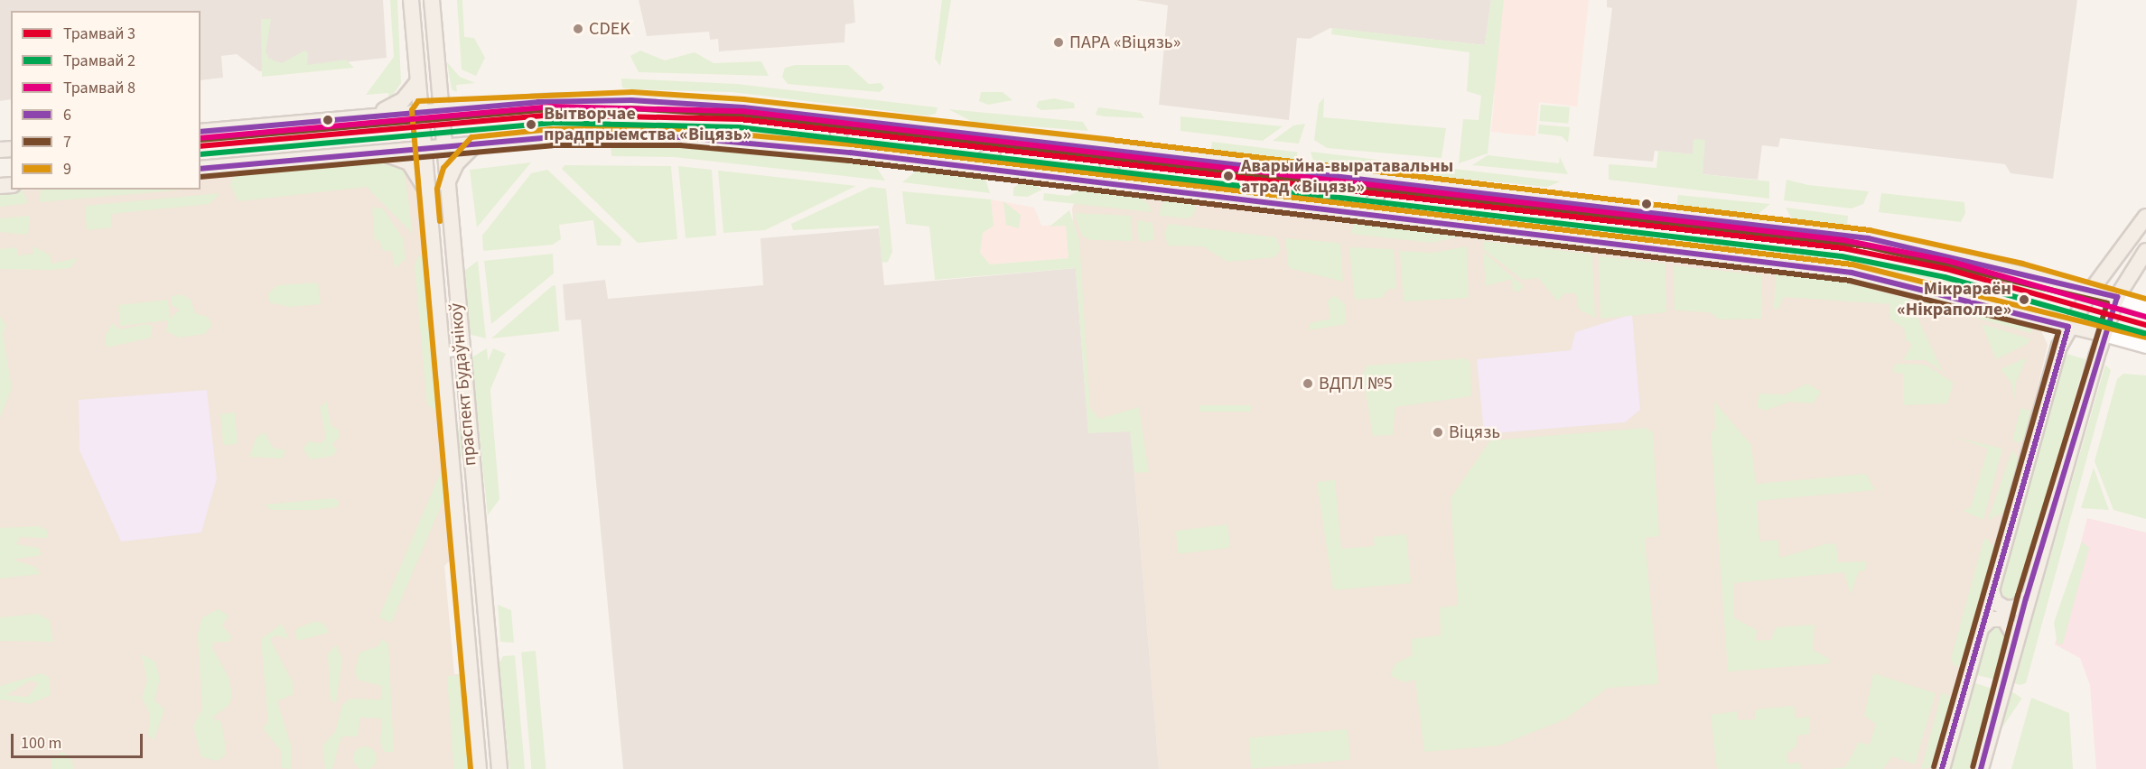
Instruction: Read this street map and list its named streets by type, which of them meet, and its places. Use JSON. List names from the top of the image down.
{
  "streets": {
    "main road": ["праспект Будаўнікоў"]
  },
  "places": [
    "CDEK",
    "ПАРА «Віцязь»",
    "Вытворчае прадпрыемства «Віцязь»",
    "Аварыйна-выратавальны атрад «Віцязь»",
    "Мікрараён «Нікраполле»",
    "ВДПЛ №5",
    "Віцязь"
  ],
  "lines": [
    "transit line 9",
    "transit line 6",
    "tram line 8",
    "transit line 7",
    "tram line 3",
    "tram line 2"
  ],
  "legend": [
    "Трамвай 3",
    "Трамвай 2",
    "Трамвай 8",
    "6",
    "7",
    "9"
  ],
  "scale_bar": "100 m"
}
